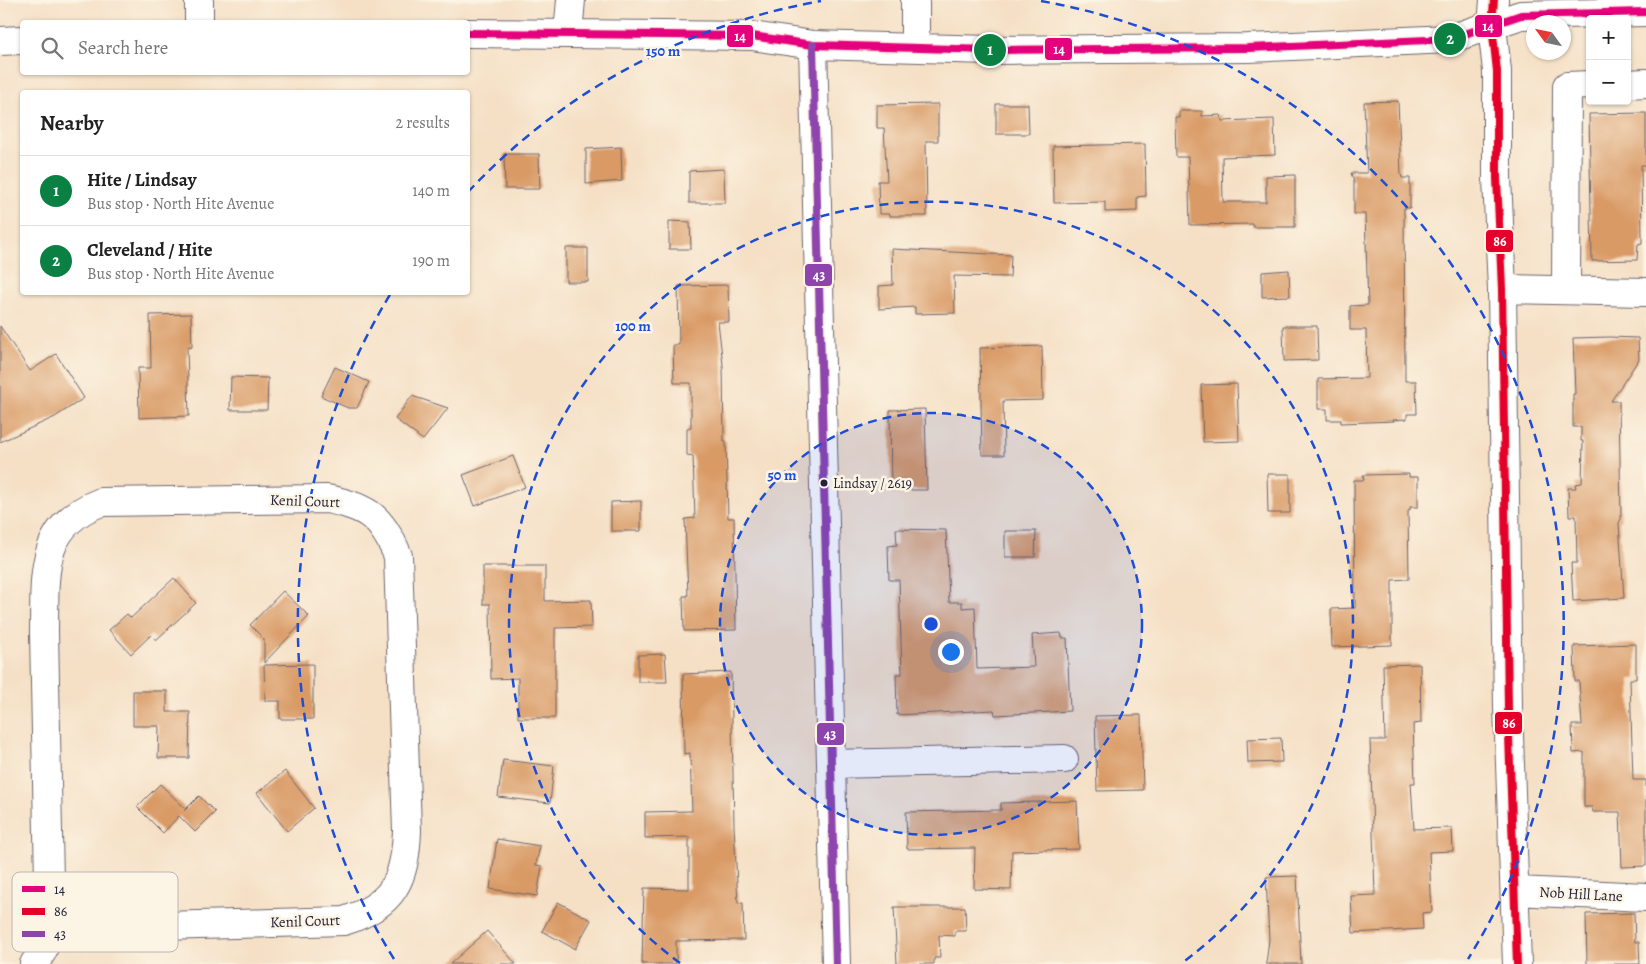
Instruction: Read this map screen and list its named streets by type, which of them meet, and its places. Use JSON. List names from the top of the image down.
{
  "streets": {
    "street": ["Kenil Court", "Nob Hill Lane"]
  },
  "places": ["Lindsay / 2619"],
  "lines": ["transit line 86", "transit line 14", "transit line 43"],
  "legend": ["14", "86", "43"],
  "north": "top left",
  "page": {
    "map_buttons": ["+", "−"],
    "search": "Search here",
    "pins": ["2", "1"],
    "heading": ["Nearby", "2 results"],
    "list": [
      {
        "mark": "1",
        "name": "Hite / Lindsay",
        "note": "Bus stop · North Hite Avenue",
        "value": "140 m"
      },
      {
        "mark": "2",
        "name": "Cleveland / Hite",
        "note": "Bus stop · North Hite Avenue",
        "value": "190 m"
      }
    ]
  },
  "rings": ["150 m", "100 m", "50 m"]
}
